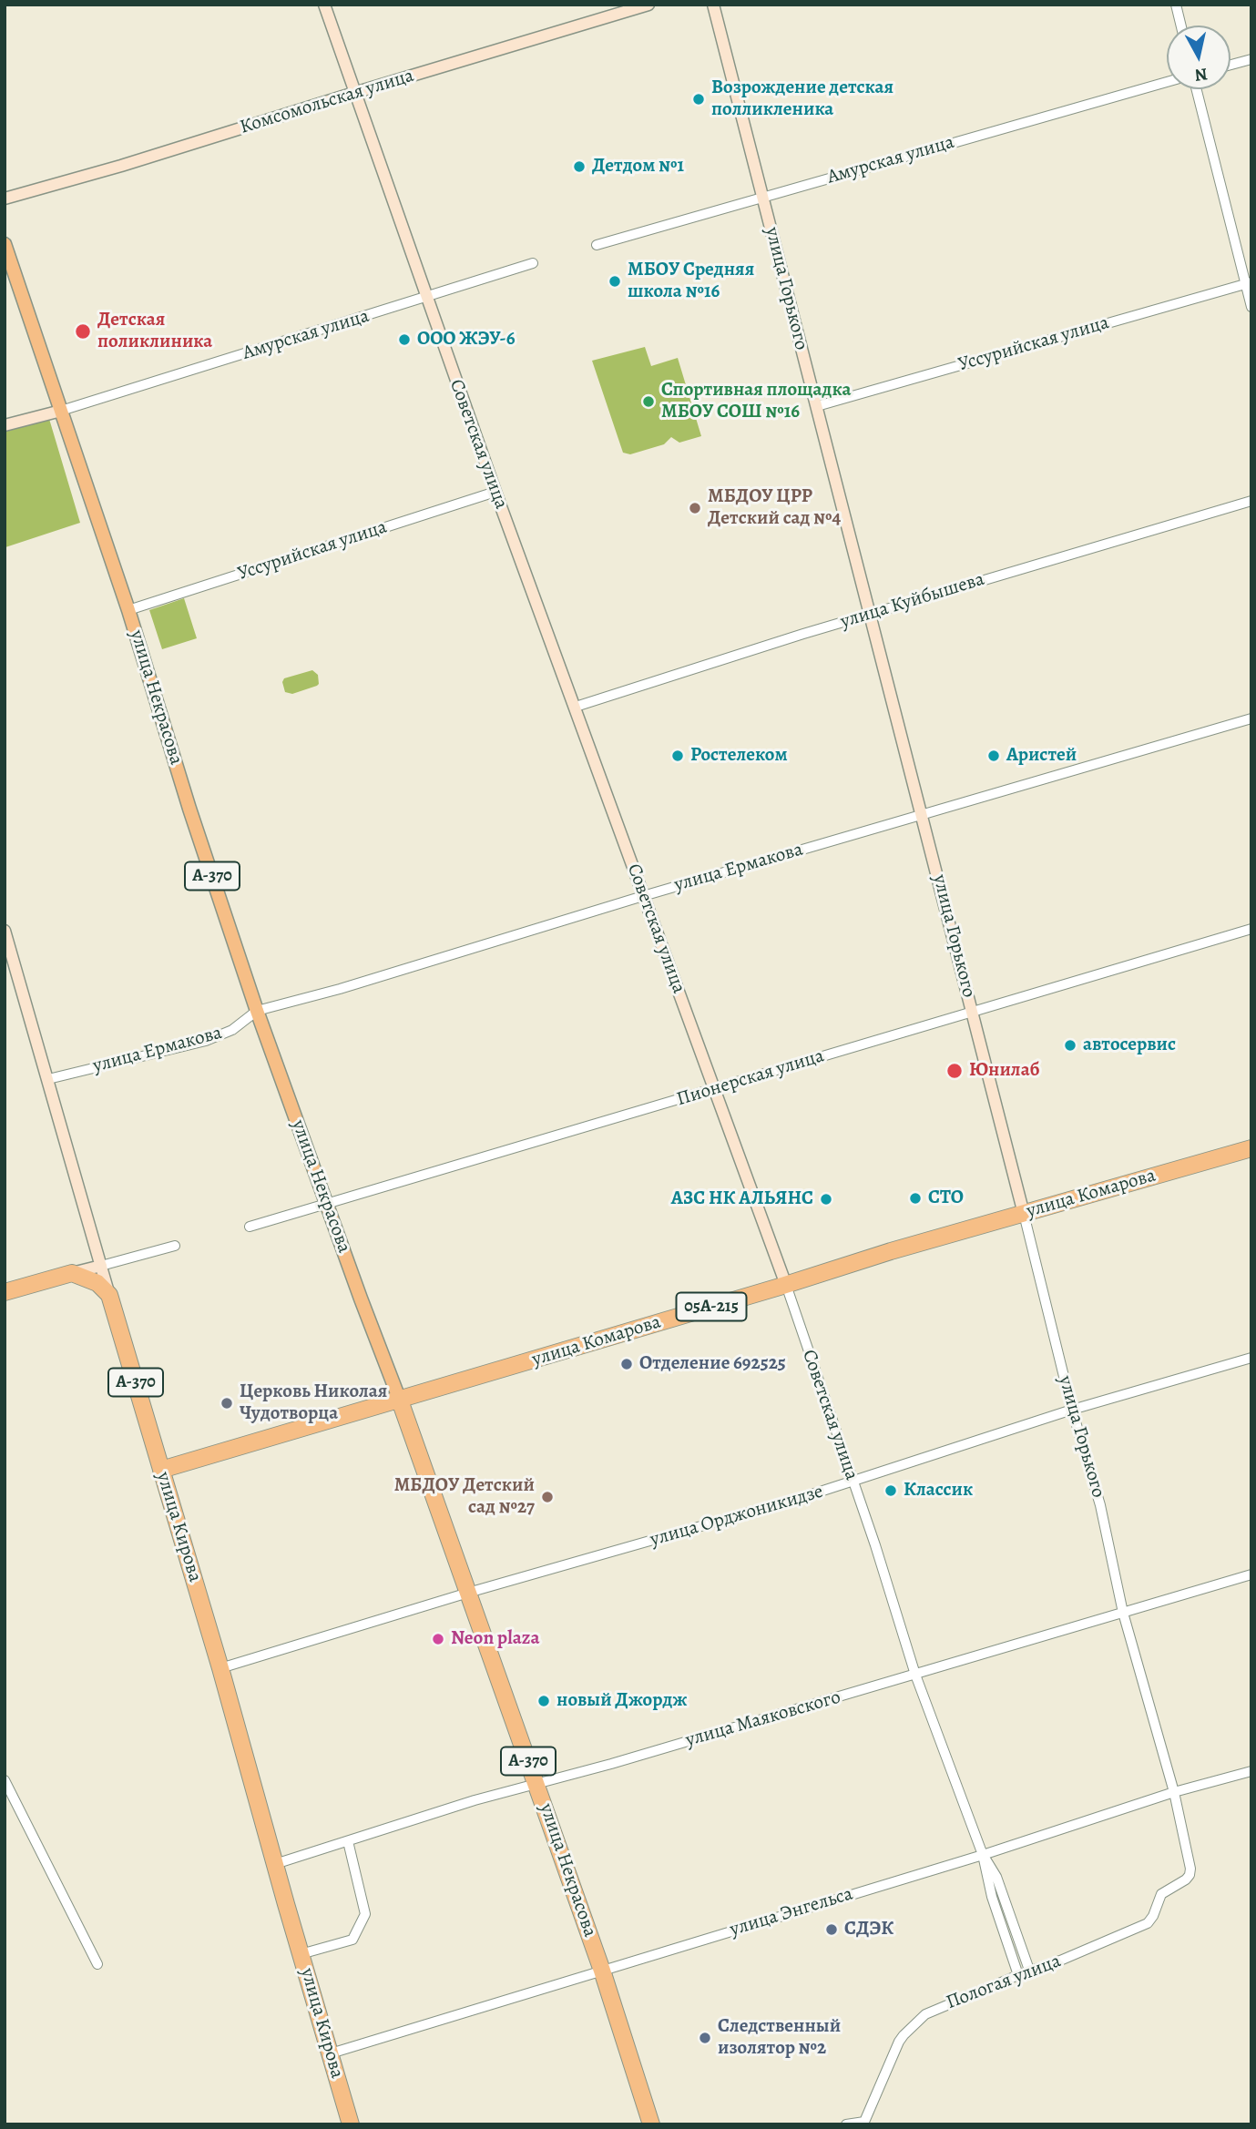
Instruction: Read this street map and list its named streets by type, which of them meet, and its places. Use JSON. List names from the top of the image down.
{
  "streets": {
    "highway": [
      "улица Некрасова",
      "А-370",
      "улица Комарова",
      "05А-215",
      "улица Кирова"
    ],
    "main road": [
      "Комсомольская улица",
      "Амурская улица",
      "улица Горького",
      "Советская улица"
    ],
    "street": [
      "Уссурийская улица",
      "улица Куйбышева",
      "улица Ермакова",
      "Пионерская улица",
      "улица Орджоникидзе",
      "улица Маяковского",
      "улица Энгельса",
      "Пологая улица"
    ]
  },
  "crossings": [
    ["Комсомольская улица", "Советская улица"],
    ["Амурская улица", "улица Горького"],
    ["Амурская улица", "Советская улица"],
    ["Амурская улица", "улица Некрасова"],
    ["улица Горького", "Уссурийская улица"],
    ["улица Горького", "улица Куйбышева"],
    ["улица Горького", "улица Ермакова"],
    ["улица Горького", "Пионерская улица"],
    ["улица Горького", "улица Комарова"],
    ["улица Горького", "улица Орджоникидзе"],
    ["улица Горького", "улица Маяковского"],
    ["улица Горького", "улица Энгельса"],
    ["улица Горького", "Пологая улица"],
    ["Уссурийская улица", "Советская улица"],
    ["Уссурийская улица", "улица Некрасова"],
    ["Советская улица", "улица Куйбышева"],
    ["Советская улица", "улица Ермакова"],
    ["Советская улица", "Пионерская улица"],
    ["Советская улица", "улица Комарова"],
    ["Советская улица", "улица Орджоникидзе"],
    ["Советская улица", "улица Маяковского"],
    ["Советская улица", "улица Энгельса"],
    ["Советская улица", "Пологая улица"],
    ["улица Некрасова", "улица Ермакова"],
    ["улица Некрасова", "Пионерская улица"],
    ["улица Некрасова", "улица Комарова"],
    ["улица Некрасова", "улица Орджоникидзе"],
    ["улица Некрасова", "улица Маяковского"],
    ["улица Некрасова", "улица Энгельса"],
    ["улица Ермакова", "улица Кирова"],
    ["улица Комарова", "улица Кирова"],
    ["улица Орджоникидзе", "улица Кирова"],
    ["улица Кирова", "улица Маяковского"],
    ["улица Кирова", "улица Энгельса"]
  ],
  "places": [
    "Возрождение детская полликленика",
    "Детдом №1",
    "МБОУ Средняя школа №16",
    "Детская поликлиника",
    "ООО ЖЭУ-6",
    "Спортивная площадка МБОУ СОШ №16",
    "МБДОУ ЦРР Детский сад №4",
    "Ростелеком",
    "Аристей",
    "автосервис",
    "Юнилаб",
    "СТО",
    "АЗС НК АЛЬЯНС",
    "Отделение 692525",
    "Церковь Николая Чудотворца",
    "Классик",
    "МБДОУ Детский сад №27",
    "Neon plaza",
    "новый Джордж",
    "СДЭК",
    "Следственный изолятор №2"
  ],
  "north": "bottom"
}
